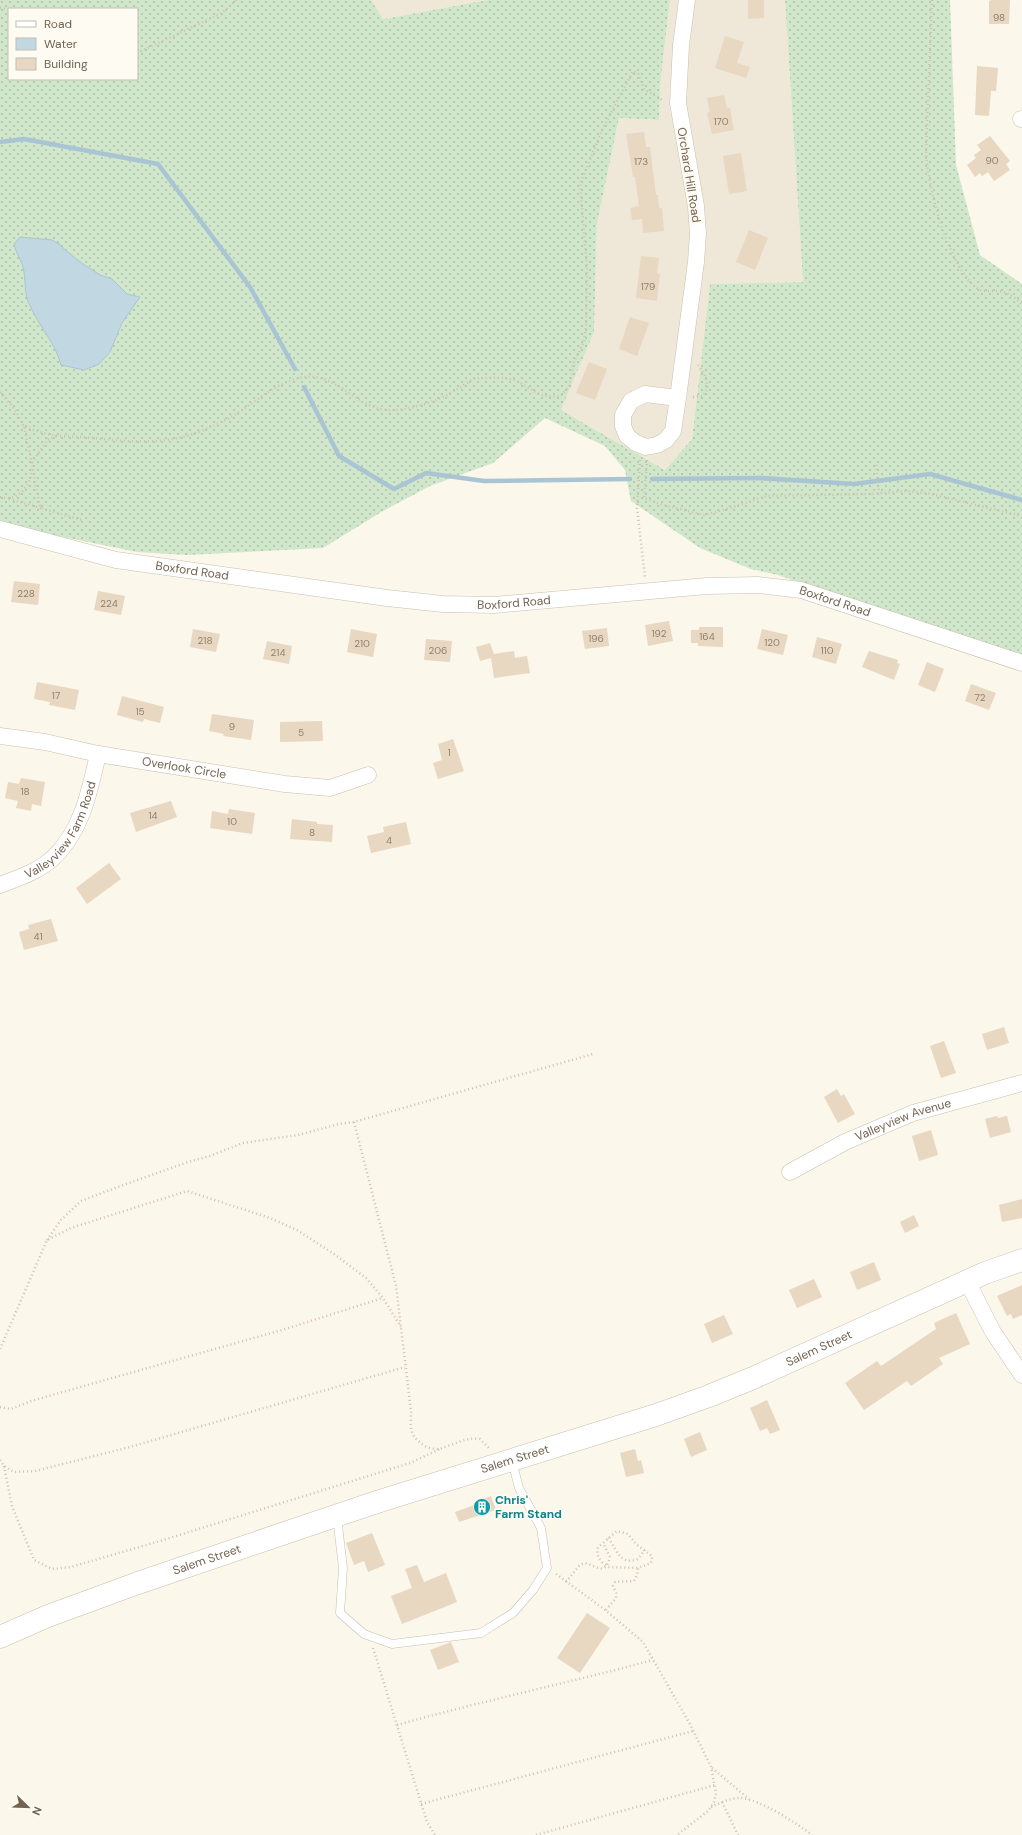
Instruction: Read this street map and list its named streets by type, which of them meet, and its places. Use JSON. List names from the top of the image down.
{
  "streets": {
    "main road": ["Salem Street"],
    "street": [
      "Orchard Hill Road",
      "Boxford Road",
      "Overlook Circle",
      "Valleyview Farm Road",
      "Valleyview Avenue"
    ]
  },
  "crossings": [
    ["Overlook Circle", "Valleyview Farm Road"]
  ],
  "places": {
    "building": ["Chris' Farm Stand"]
  },
  "house_numbers": [
    "98",
    "170",
    "90",
    "173",
    "179",
    "228",
    "224",
    "192",
    "164",
    "196",
    "218",
    "120",
    "210",
    "206",
    "110",
    "214",
    "17",
    "72",
    "15",
    "9",
    "5",
    "1",
    "18",
    "14",
    "10",
    "8",
    "4",
    "41"
  ],
  "legend": ["Road", "Water", "Building"],
  "north": "bottom right"
}
